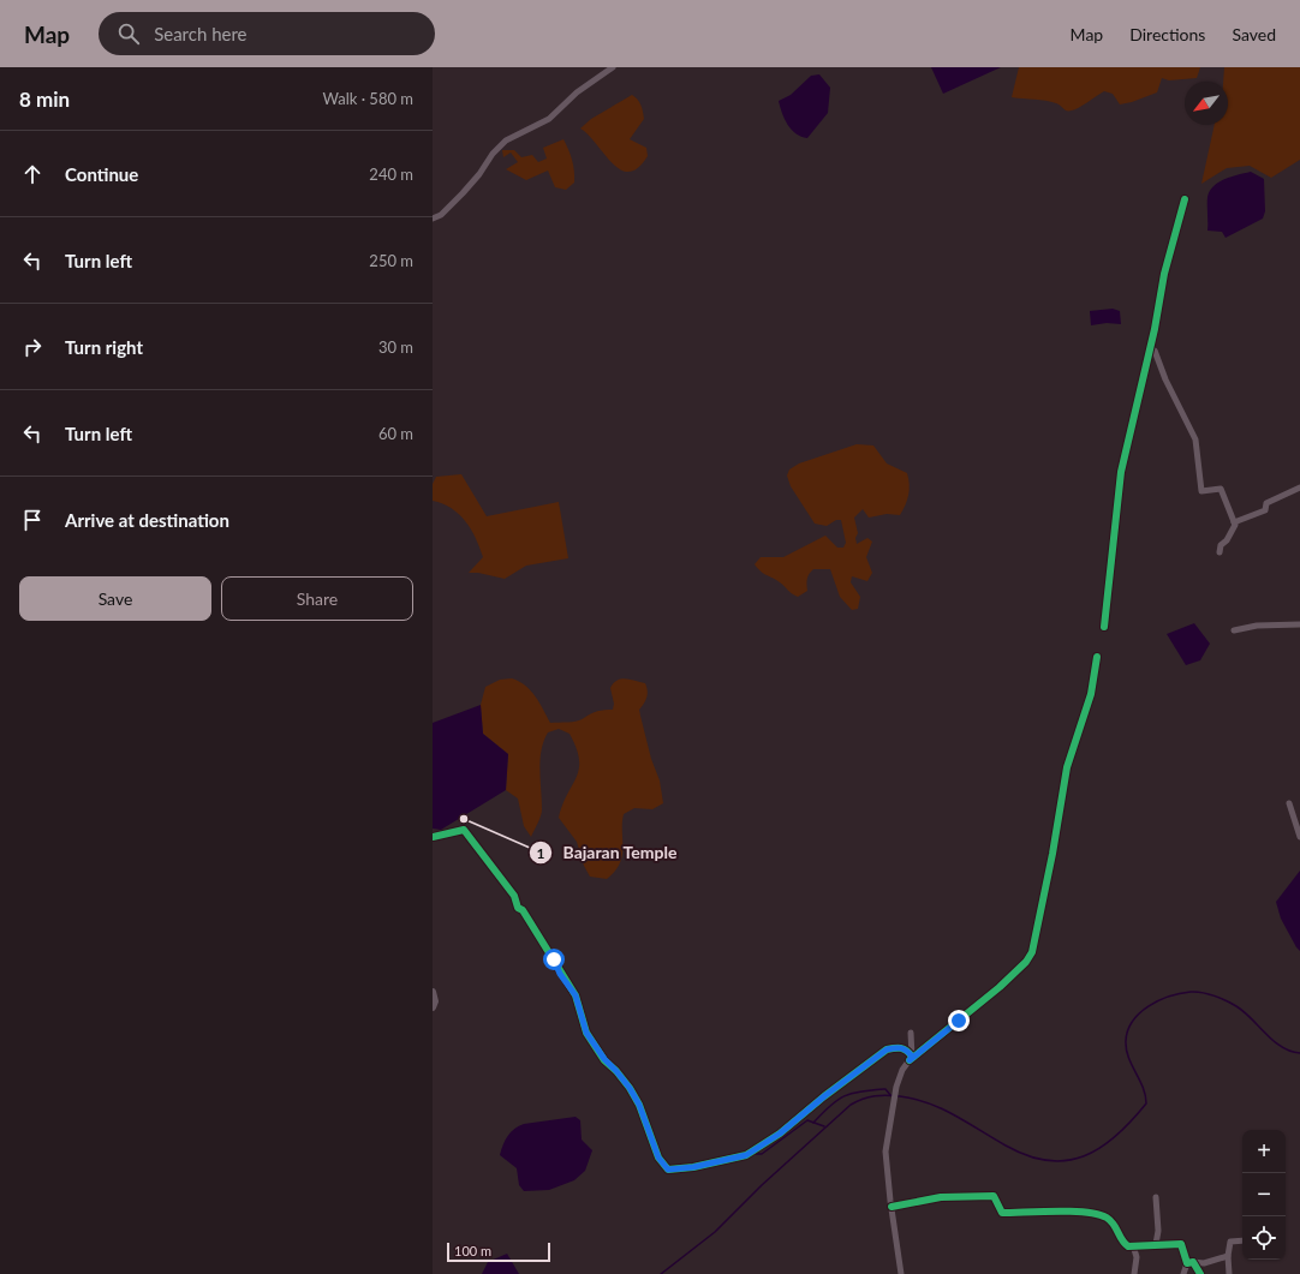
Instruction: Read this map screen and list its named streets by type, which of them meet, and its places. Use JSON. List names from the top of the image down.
{
  "places": ["Bajaran Temple"],
  "scale_bar": "100 m",
  "north": "bottom left",
  "page": {
    "header": "Map",
    "search": "Search here",
    "nav": ["Map", "Directions", "Saved"],
    "heading": ["8 min", "Walk · 580 m"],
    "list": [
      ["Continue", "240 m"],
      ["Turn left", "250 m"],
      ["Turn right", "30 m"],
      ["Turn left", "60 m"],
      "Arrive at destination"
    ],
    "buttons": ["Save", "Share"],
    "map_buttons": ["+", "−"],
    "scale": "100 m"
  }
}
